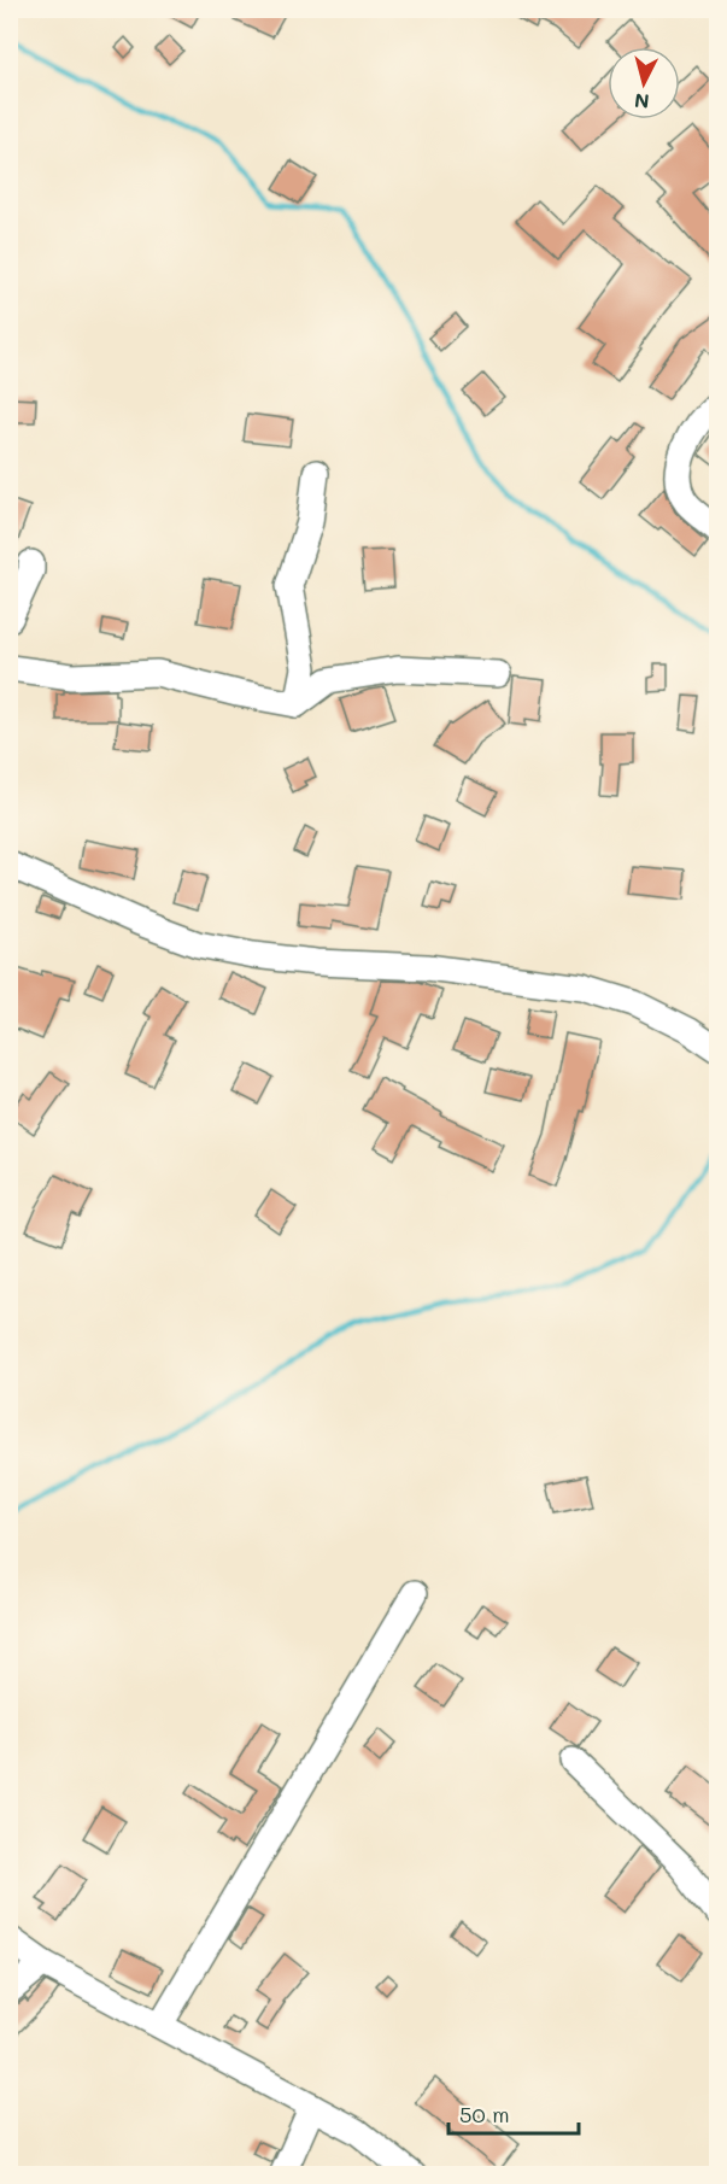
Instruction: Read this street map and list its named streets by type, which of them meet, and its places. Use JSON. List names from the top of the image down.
{
  "scale_bar": "50 m",
  "north": "bottom"
}
